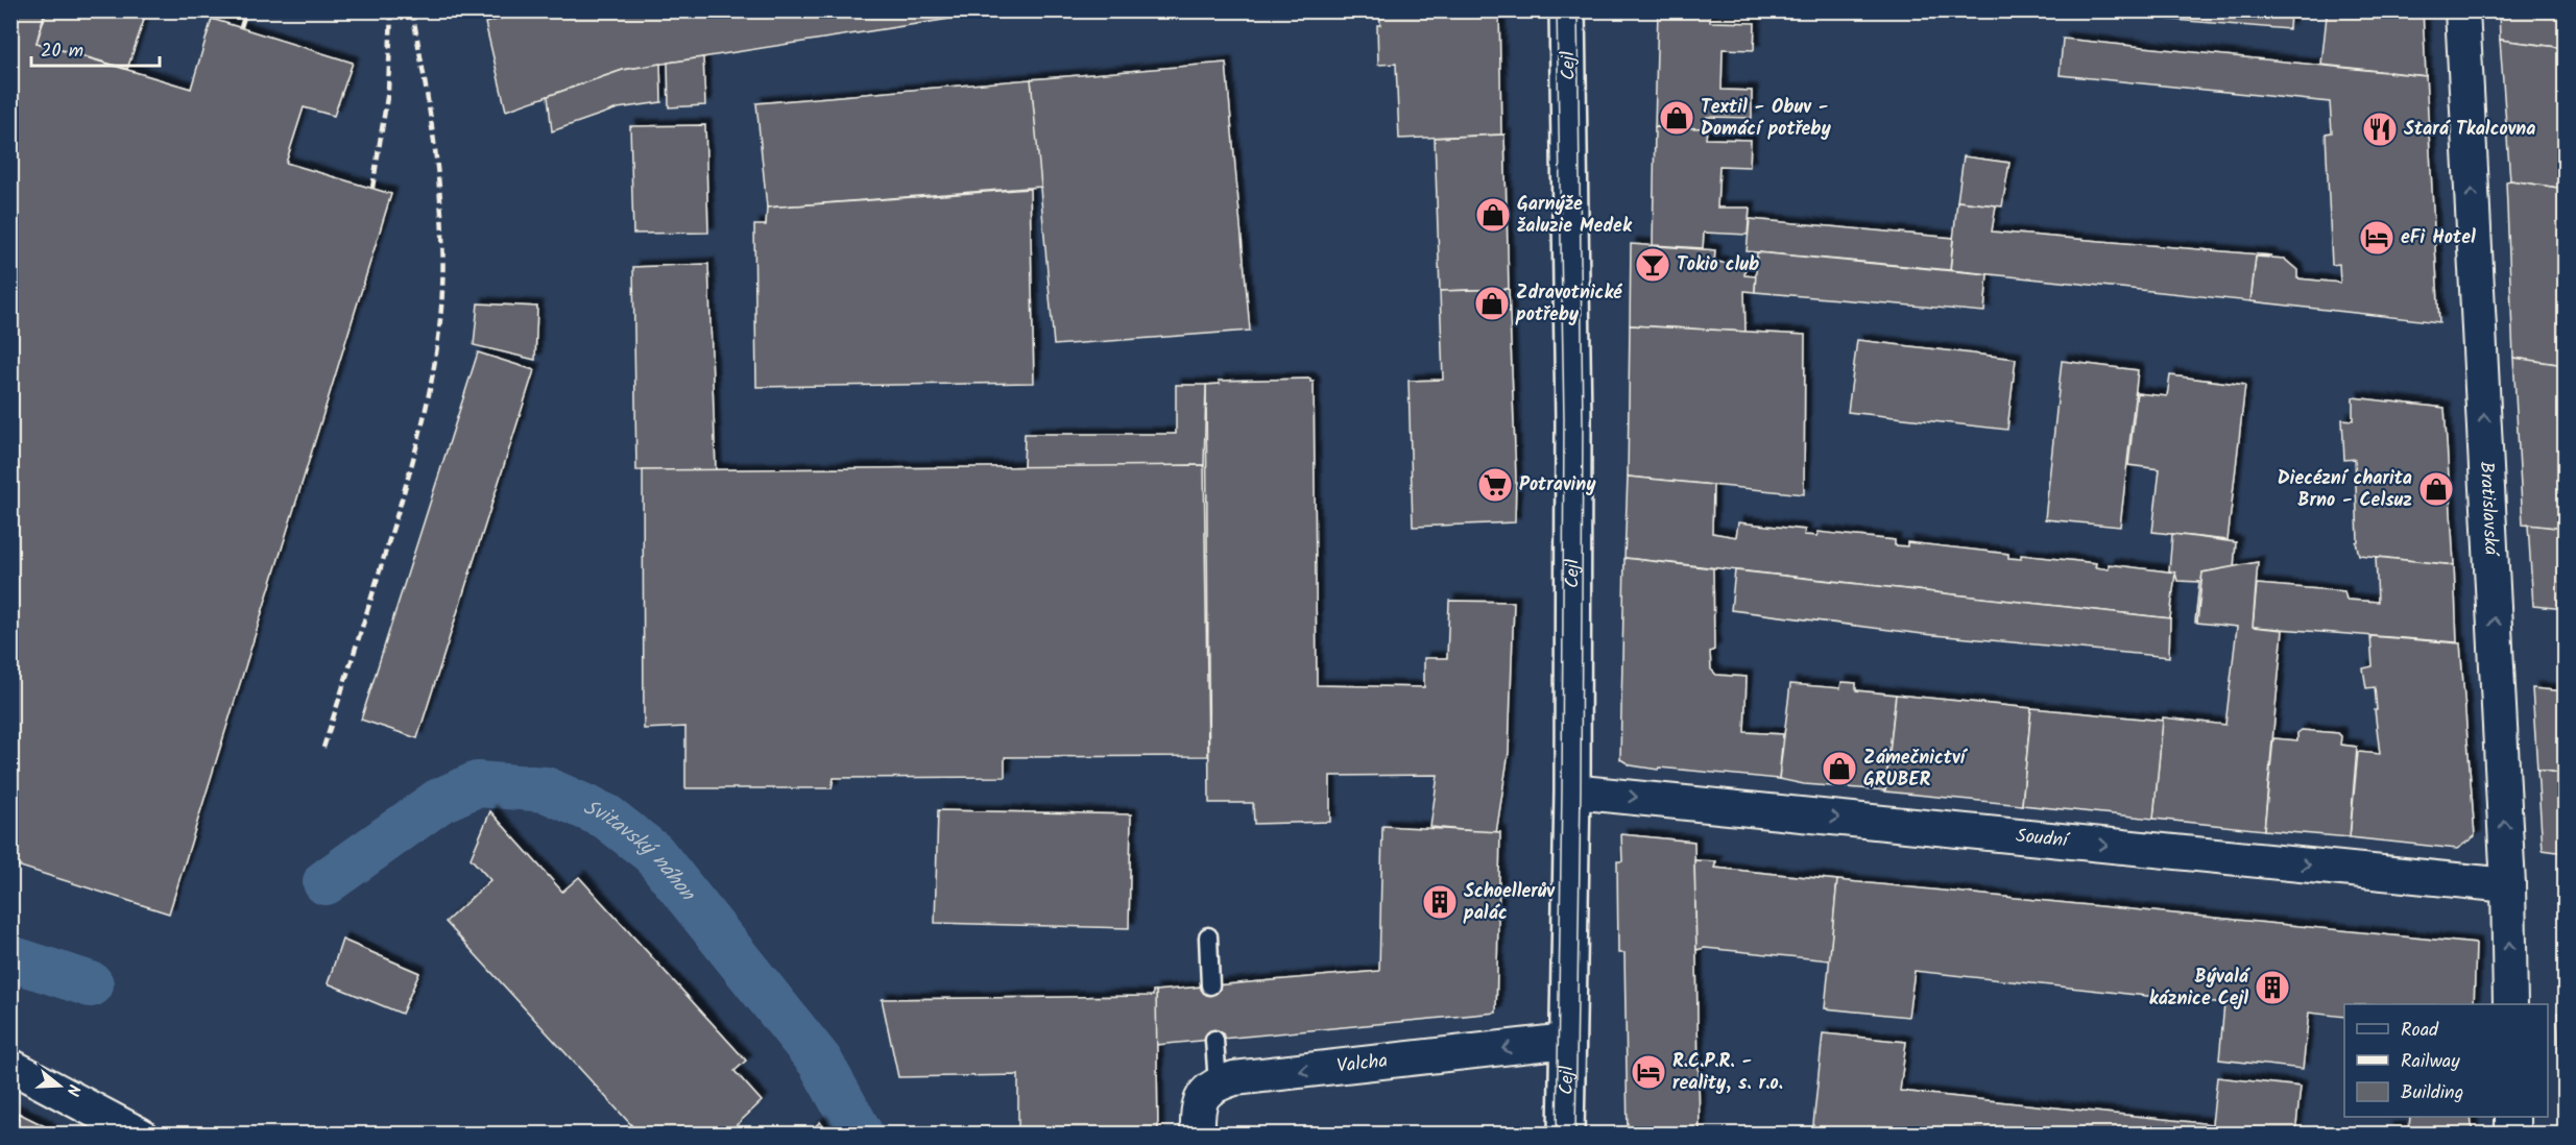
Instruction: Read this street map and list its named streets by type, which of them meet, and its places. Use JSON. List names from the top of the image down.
{
  "streets": {
    "street": [
      "Cejl",
      "Bratislavská",
      "Soudní",
      "Valcha"
    ]
  },
  "crossings": [
    ["Cejl", "Soudní"],
    ["Cejl", "Valcha"],
    ["Bratislavská", "Soudní"]
  ],
  "one_way": ["Bratislavská", "Soudní", "Valcha"],
  "water": ["Svitavský náhon"],
  "places": {
    "shop": [
      "Textil - Obuv - Domácí potřeby",
      "Garnýže žaluzie Medek",
      "Zdravotnické potřeby",
      "Diecézní charita Brno - Celsuz",
      "Zámečnictví GRUBER"
    ],
    "restaurant": ["Stará Tkalcovna"],
    "hotel": ["eFi Hotel", "R.C.P.R. - reality, s. r.o."],
    "bar": ["Tokio club"],
    "supermarket": ["Potraviny"],
    "building": ["Schoellerův palác", "Bývalá káznice Cejl"]
  },
  "legend": ["Road", "Railway", "Building"],
  "scale_bar": "20 m",
  "north": "right"
}
